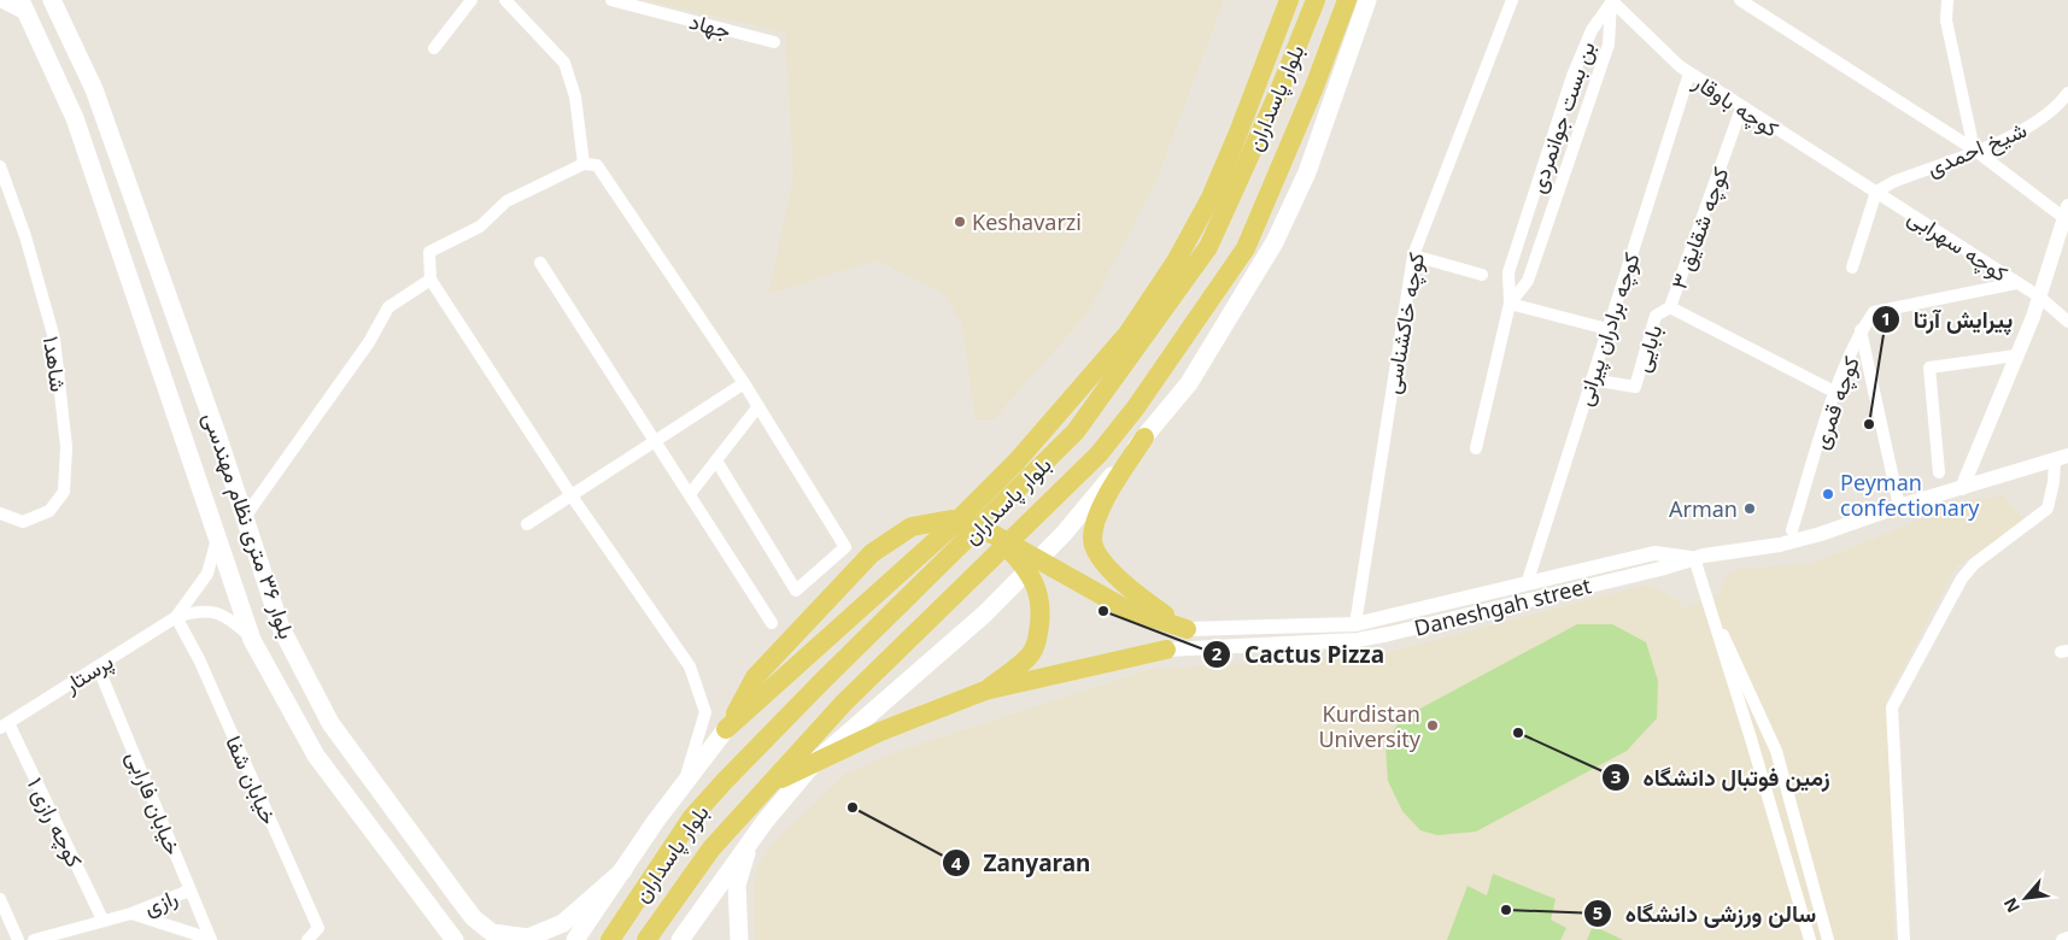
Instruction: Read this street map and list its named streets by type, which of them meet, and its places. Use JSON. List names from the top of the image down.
{
  "streets": {
    "main road": ["بلوار پاسداران", "بلوار ۳۶ متری نظام مهندسی"],
    "street": [
      "جهاد",
      "کوچه باوقار",
      "بن بست جوانمردی",
      "شیخ احمدی",
      "کوچه شقایق ۳",
      "کوچه سهرابی",
      "کوچه خاکشناسی",
      "کوچه برادران پیرانی",
      "بابایی",
      "شاهد۱",
      "کوچه قمری",
      "Daneshgah street",
      "پرستار",
      "خیابان شفا",
      "خیابان فارابی",
      "کوچه رازی ۱",
      "رازی"
    ]
  },
  "crossings": [
    ["کوچه باوقار", "بن بست جوانمردی"],
    ["کوچه باوقار", "شیخ احمدی"],
    ["کوچه باوقار", "کوچه شقایق ۳"],
    ["کوچه باوقار", "کوچه سهرابی"],
    ["کوچه باوقار", "کوچه برادران پیرانی"],
    ["شیخ احمدی", "کوچه سهرابی"],
    ["کوچه شقایق ۳", "بابایی"],
    ["کوچه شقایق ۳", "کوچه قمری"],
    ["کوچه سهرابی", "کوچه قمری"],
    ["کوچه خاکشناسی", "Daneshgah street"],
    ["کوچه برادران پیرانی", "بابایی"],
    ["کوچه برادران پیرانی", "Daneshgah street"],
    ["پرستار", "خیابان شفا"],
    ["پرستار", "خیابان فارابی"],
    ["پرستار", "کوچه رازی ۱"],
    ["خیابان فارابی", "رازی"],
    ["کوچه رازی ۱", "رازی"]
  ],
  "places": [
    "Keshavarzi",
    "پیرایش آرتا",
    "Peyman confectionary",
    "Arman",
    "Cactus Pizza",
    "Kurdistan University",
    "زمین فوتبال دانشگاه",
    "Zanyaran",
    "سالن ورزشی دانشگاه"
  ],
  "north": "bottom left"
}
